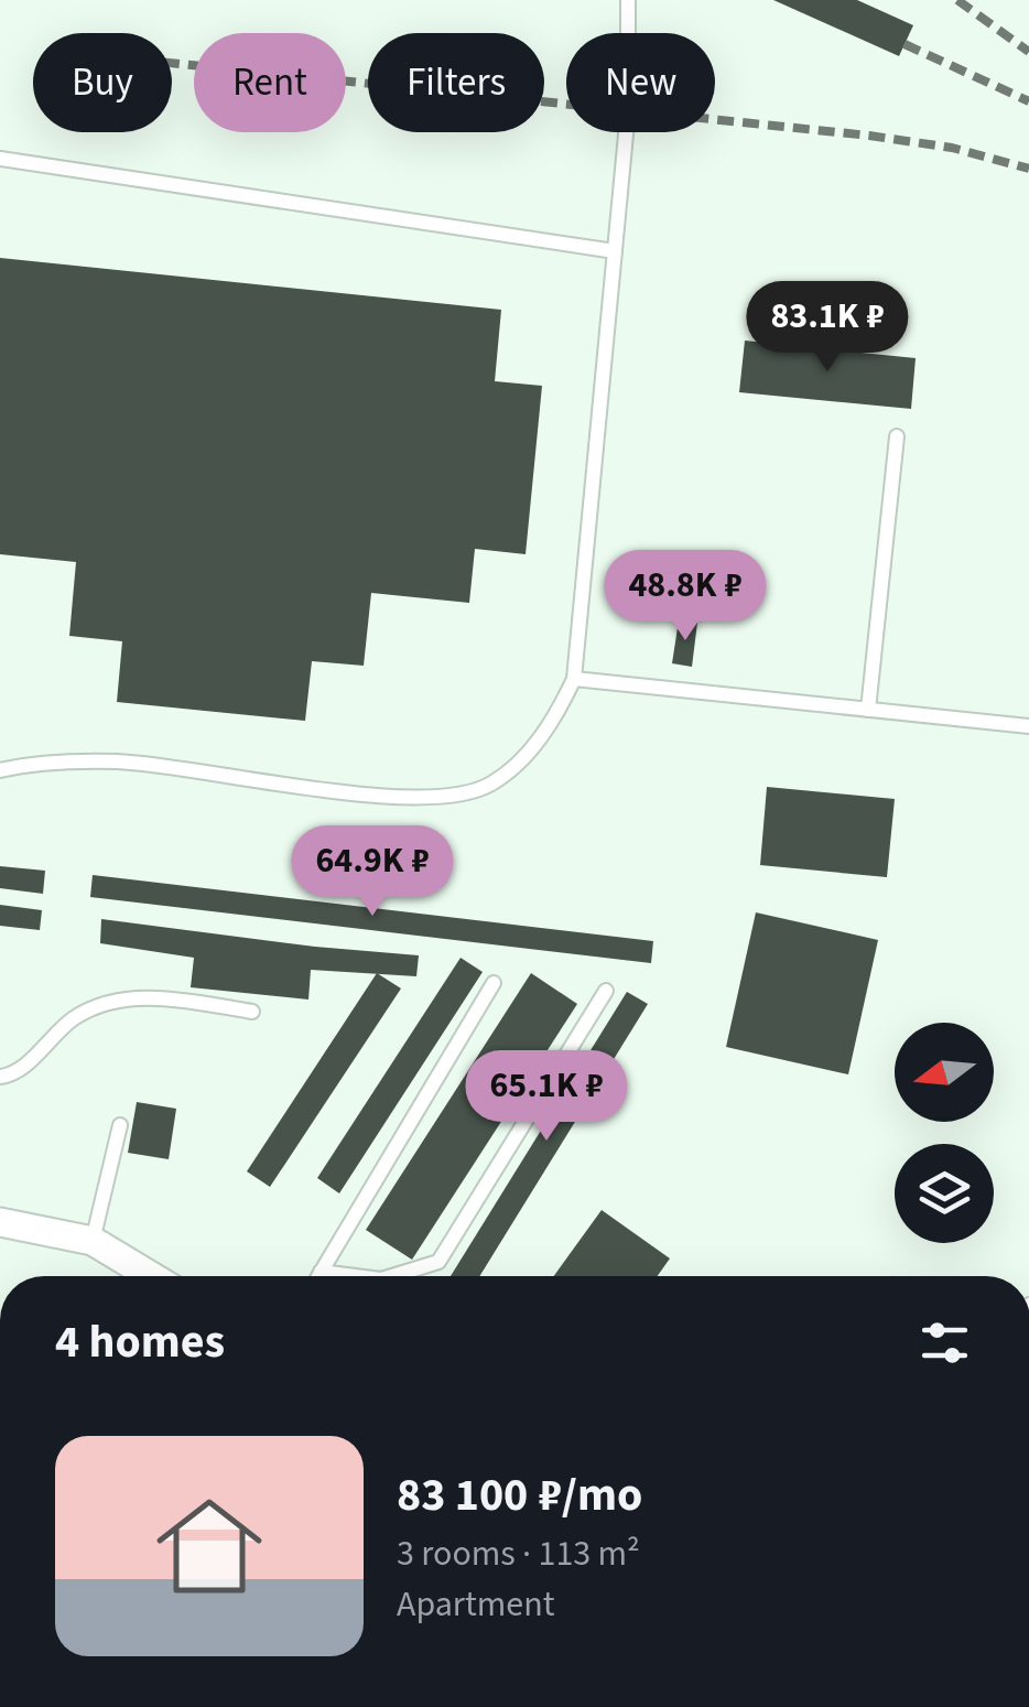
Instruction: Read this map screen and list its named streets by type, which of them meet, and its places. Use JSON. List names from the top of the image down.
{
  "north": "left",
  "page": {
    "chip": [
      "Buy",
      "Rent",
      "Filters",
      "New"
    ],
    "price": [
      "83.1K ₽",
      "48.8K ₽",
      "64.9K ₽",
      "65.1K ₽"
    ],
    "heading": "4 homes",
    "list": [
      {
        "name": "83 100 ₽/mo",
        "note": "3 rooms · 113 m² · Apartment"
      }
    ]
  }
}
